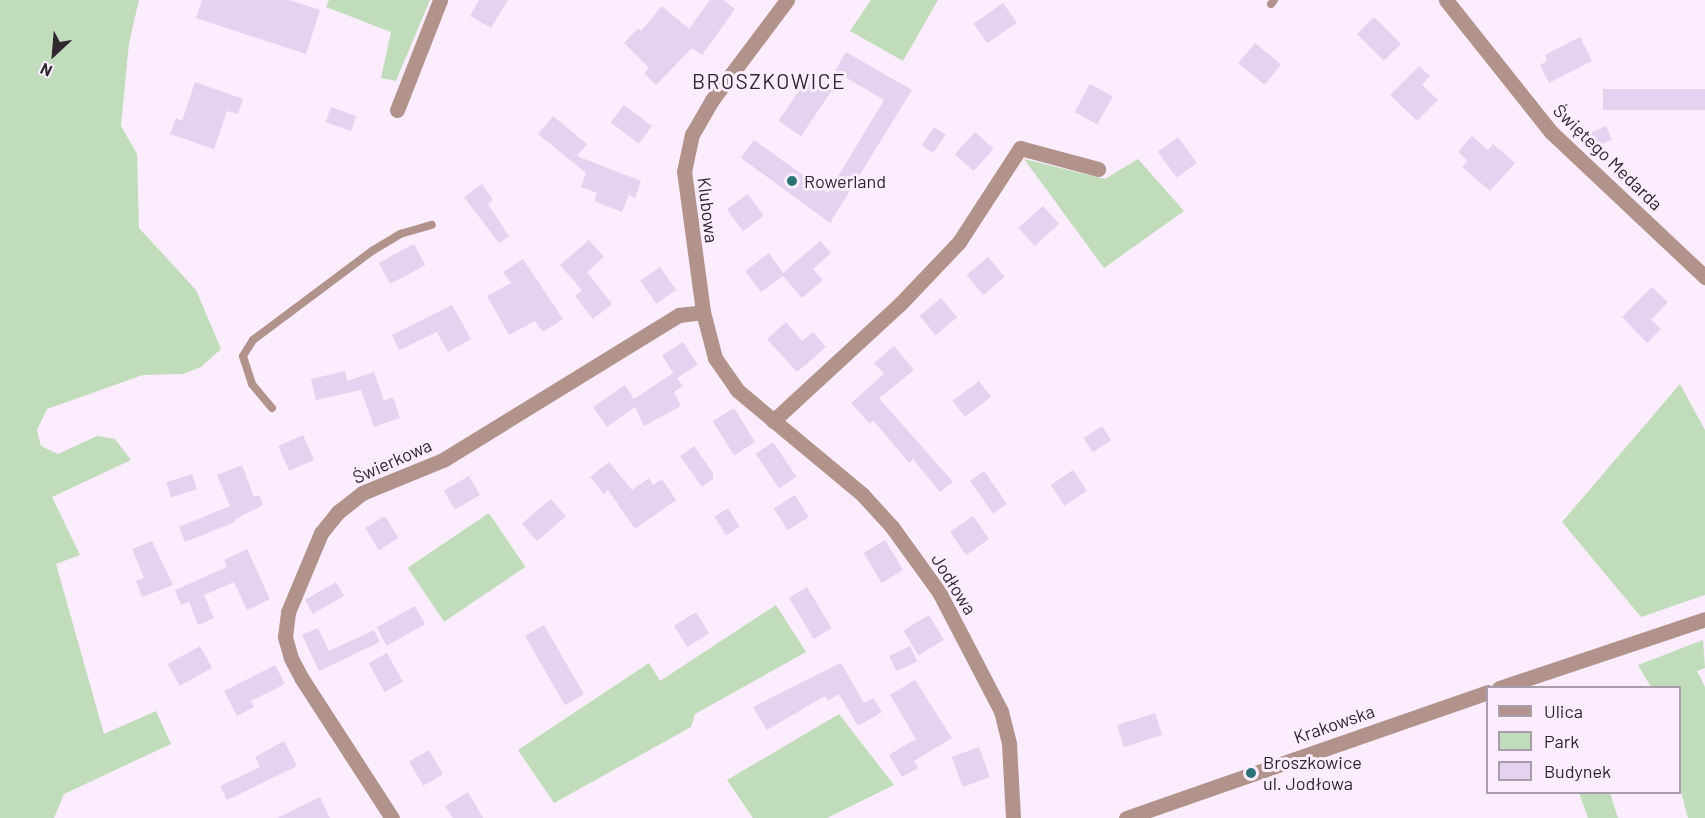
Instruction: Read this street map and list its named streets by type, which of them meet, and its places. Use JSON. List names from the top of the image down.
{
  "streets": {
    "street": [
      "Świętego Medarda",
      "Klubowa",
      "Świerkowa",
      "Jodłowa",
      "Krakowska"
    ]
  },
  "crossings": [
    ["Klubowa", "Świerkowa"],
    ["Klubowa", "Jodłowa"],
    ["Świerkowa", "Jodłowa"]
  ],
  "districts": ["BROSZKOWICE"],
  "places": ["Rowerland", "Broszkowice ul. Jodłowa"],
  "legend": ["Ulica", "Park", "Budynek"],
  "north": "bottom left"
}
